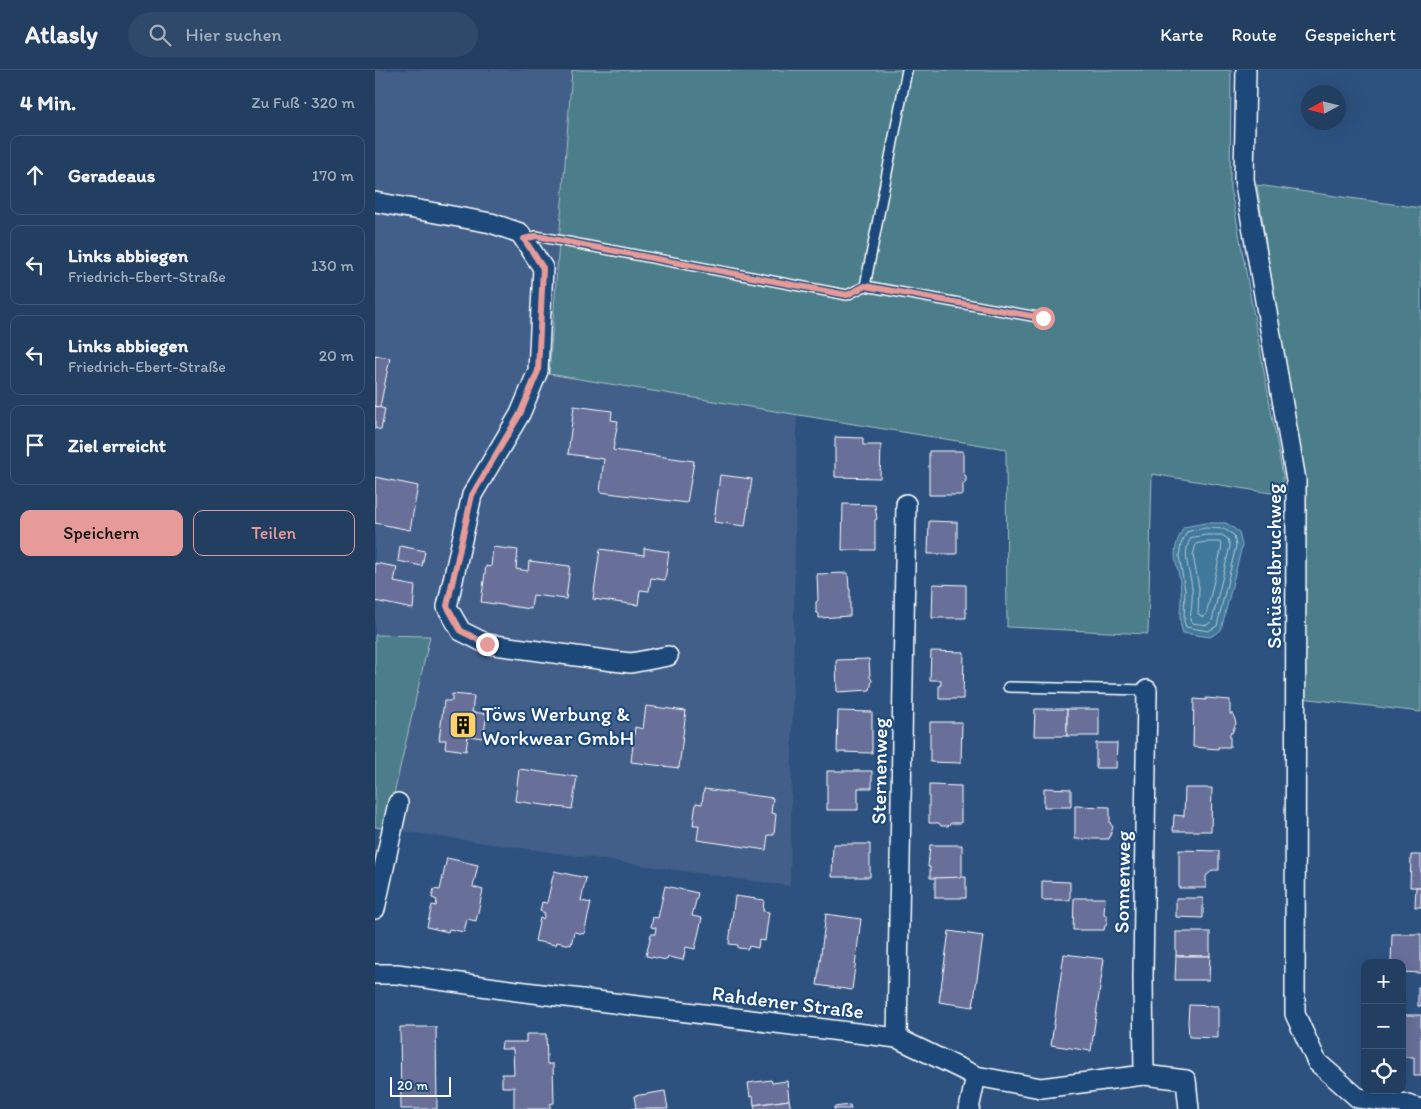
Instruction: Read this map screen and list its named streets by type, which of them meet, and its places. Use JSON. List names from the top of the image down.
{
  "streets": {
    "street": [
      "Schüsselbruchweg",
      "Sternenweg",
      "Sonnenweg",
      "Rahdener Straße"
    ]
  },
  "crossings": [
    ["Sternenweg", "Rahdener Straße"],
    ["Sonnenweg", "Rahdener Straße"]
  ],
  "places": {
    "building": ["Töws Werbung & Workwear GmbH"]
  },
  "scale_bar": "20 m",
  "north": "left",
  "page": {
    "header": "Atlasly",
    "search": "Hier suchen",
    "nav": ["Karte", "Route", "Gespeichert"],
    "heading": ["4 Min.", "Zu Fuß · 320 m"],
    "list": [
      ["Geradeaus", "170 m"],
      ["Links abbiegen", "Friedrich-Ebert-Straße", "130 m"],
      ["Links abbiegen", "Friedrich-Ebert-Straße", "20 m"],
      "Ziel erreicht"
    ],
    "buttons": ["Speichern", "Teilen"],
    "map_buttons": ["+", "−"],
    "scale": "20 m"
  }
}
